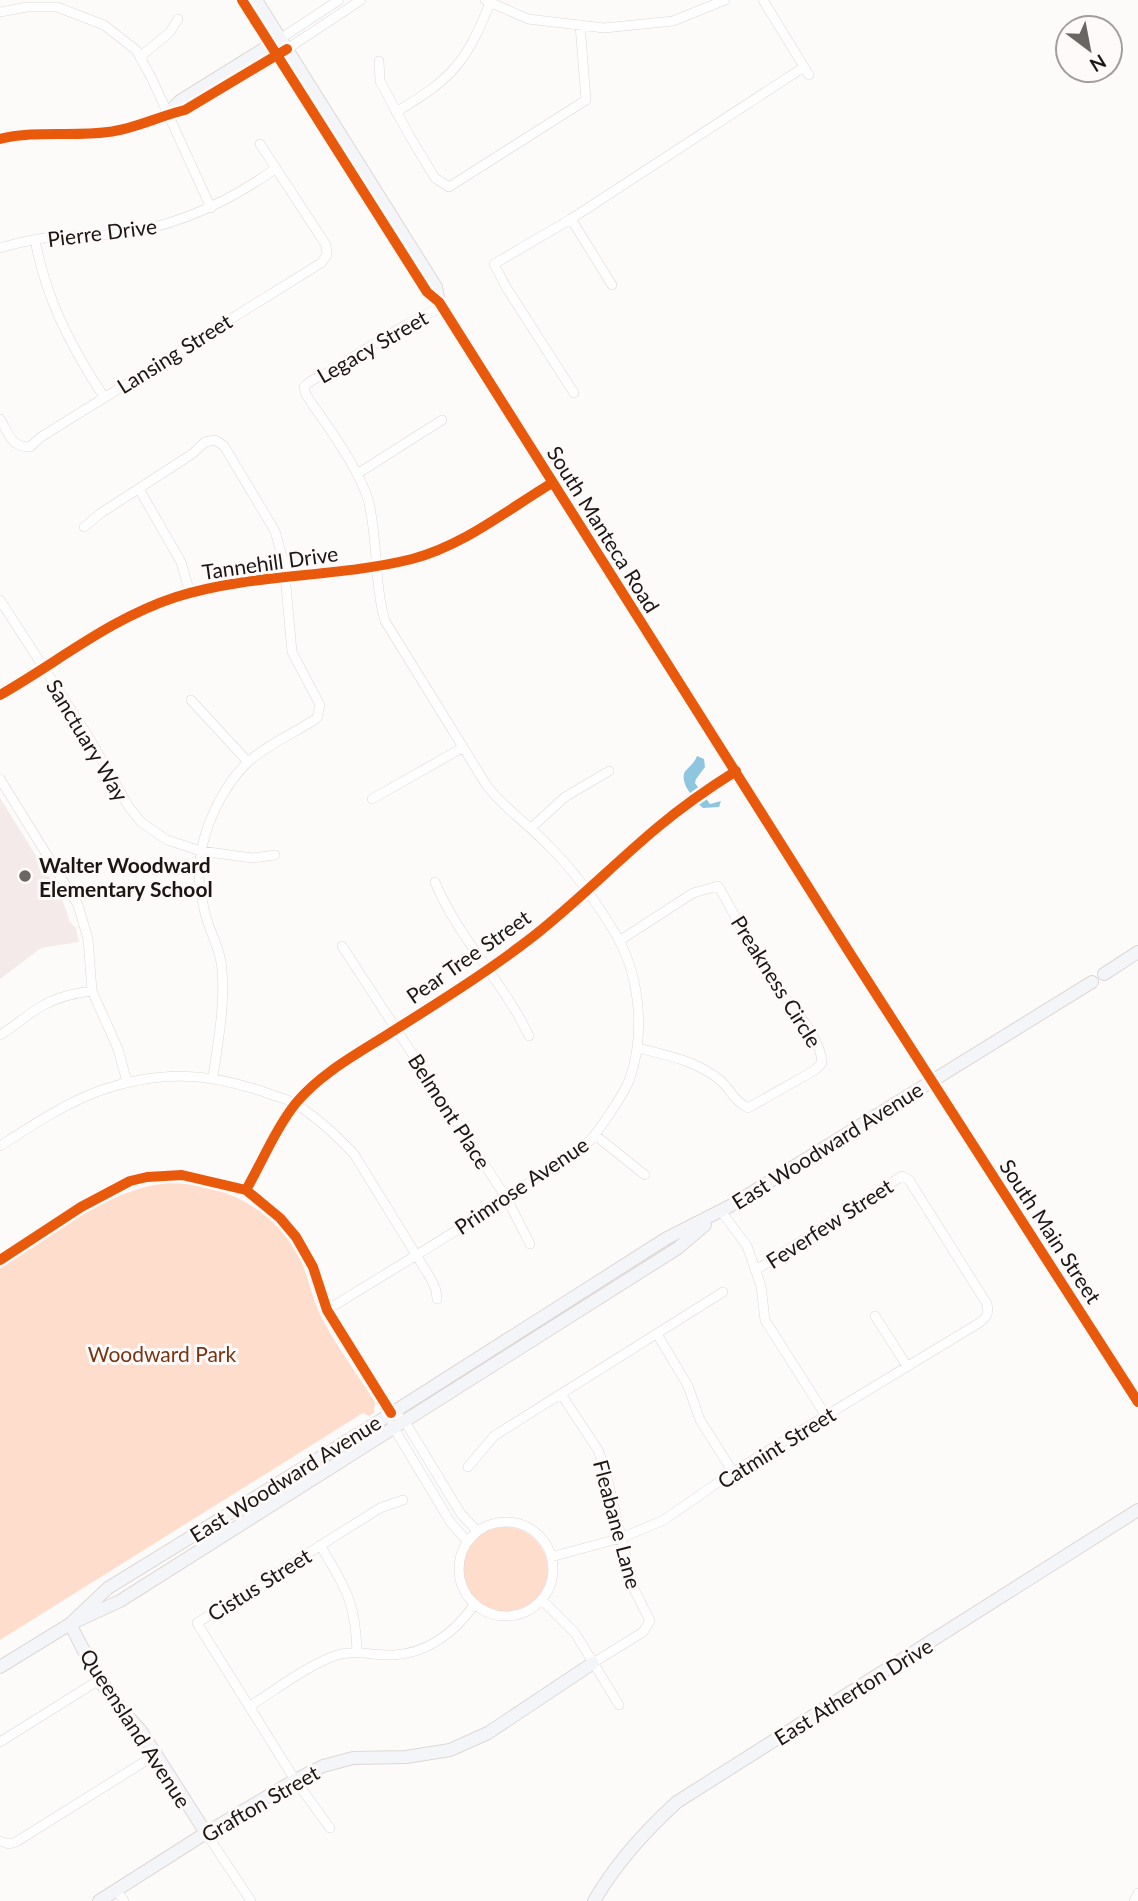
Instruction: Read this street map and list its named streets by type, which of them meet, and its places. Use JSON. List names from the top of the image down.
{
  "streets": {
    "street": [
      "Pierre Drive",
      "Legacy Street",
      "Lansing Street",
      "South Manteca Road",
      "Tannehill Drive",
      "Sanctuary Way",
      "Pear Tree Street",
      "Preakness Circle",
      "Belmont Place",
      "East Woodward Avenue",
      "Primrose Avenue",
      "Feverfew Street",
      "South Main Street",
      "Catmint Street",
      "Fleabane Lane",
      "Cistus Street",
      "East Atherton Drive",
      "Queensland Avenue",
      "Grafton Street"
    ]
  },
  "crossings": [
    ["Pierre Drive", "Lansing Street"],
    ["Legacy Street", "South Manteca Road"],
    ["Legacy Street", "Primrose Avenue"],
    ["South Manteca Road", "Tannehill Drive"],
    ["South Manteca Road", "Pear Tree Street"],
    ["South Manteca Road", "East Woodward Avenue"],
    ["South Manteca Road", "South Main Street"],
    ["Tannehill Drive", "Sanctuary Way"],
    ["Tannehill Drive", "Primrose Avenue"],
    ["Pear Tree Street", "Belmont Place"],
    ["Pear Tree Street", "Primrose Avenue"],
    ["Preakness Circle", "Primrose Avenue"],
    ["Belmont Place", "Primrose Avenue"],
    ["East Woodward Avenue", "South Main Street"],
    ["East Woodward Avenue", "Queensland Avenue"],
    ["Feverfew Street", "Catmint Street"],
    ["Catmint Street", "Fleabane Lane"],
    ["Fleabane Lane", "Grafton Street"],
    ["Queensland Avenue", "Grafton Street"]
  ],
  "parks": ["Woodward Park"],
  "places": ["Walter Woodward Elementary School"],
  "north": "bottom right"
}
